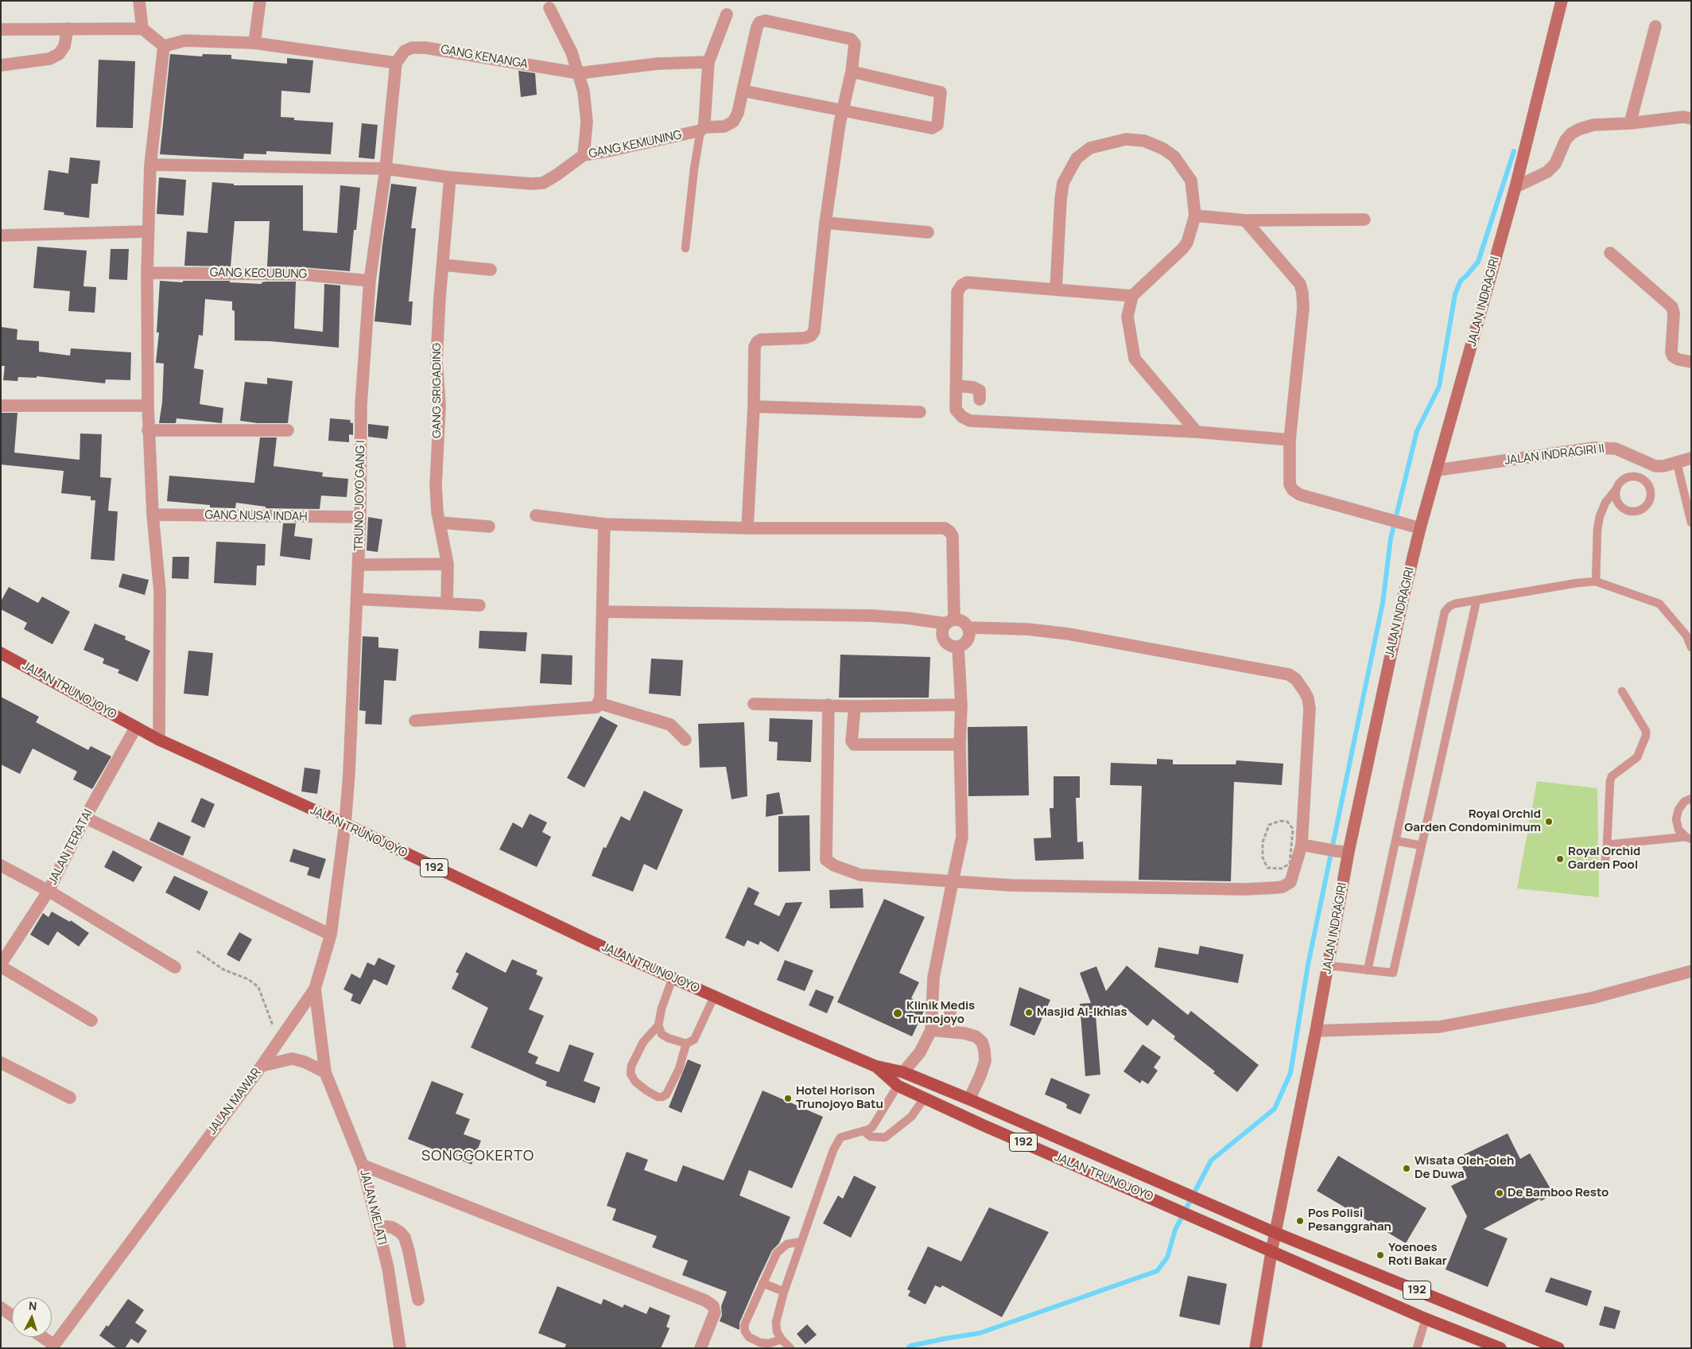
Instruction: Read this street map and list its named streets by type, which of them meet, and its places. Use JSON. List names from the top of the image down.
{
  "streets": {
    "main road": ["JALAN TRUNOJOYO", "192"],
    "street": [
      "GANG KENANGA",
      "GANG KEMUNING",
      "GANG KECUBUNG",
      "JALAN INDRAGIRI",
      "GANG SRIGADING",
      "JALAN INDRAGIRI II",
      "TRUNO JOYO GANG I",
      "GANG NUSA INDAH",
      "JALAN TERATAI",
      "JALAN MAWAR",
      "JALAN MELATI"
    ]
  },
  "crossings": [
    ["GANG KENANGA", "TRUNO JOYO GANG I"],
    ["GANG KEMUNING", "GANG SRIGADING"],
    ["GANG KEMUNING", "TRUNO JOYO GANG I"],
    ["GANG KECUBUNG", "TRUNO JOYO GANG I"],
    ["JALAN INDRAGIRI", "JALAN INDRAGIRI II"],
    ["JALAN INDRAGIRI", "JALAN TRUNOJOYO"],
    ["JALAN INDRAGIRI", "192"],
    ["TRUNO JOYO GANG I", "GANG NUSA INDAH"],
    ["TRUNO JOYO GANG I", "JALAN TRUNOJOYO"],
    ["TRUNO JOYO GANG I", "JALAN MAWAR"],
    ["JALAN TRUNOJOYO", "JALAN TERATAI"],
    ["JALAN TRUNOJOYO", "192"],
    ["JALAN TRUNOJOYO", "JALAN MAWAR"],
    ["JALAN MAWAR", "JALAN MELATI"]
  ],
  "districts": ["SONGGOKERTO"],
  "places": [
    "Royal Orchid Garden Condominimum",
    "Royal Orchid Garden Pool",
    "Masjid Al-Ikhlas",
    "Klinik Medis Trunojoyo",
    "Hotel Horison Trunojoyo Batu",
    "Wisata Oleh-oleh De Duwa",
    "De Bamboo Resto",
    "Pos Polisi Pesanggrahan",
    "Yoenoes Roti Bakar"
  ],
  "north": "top"
}
